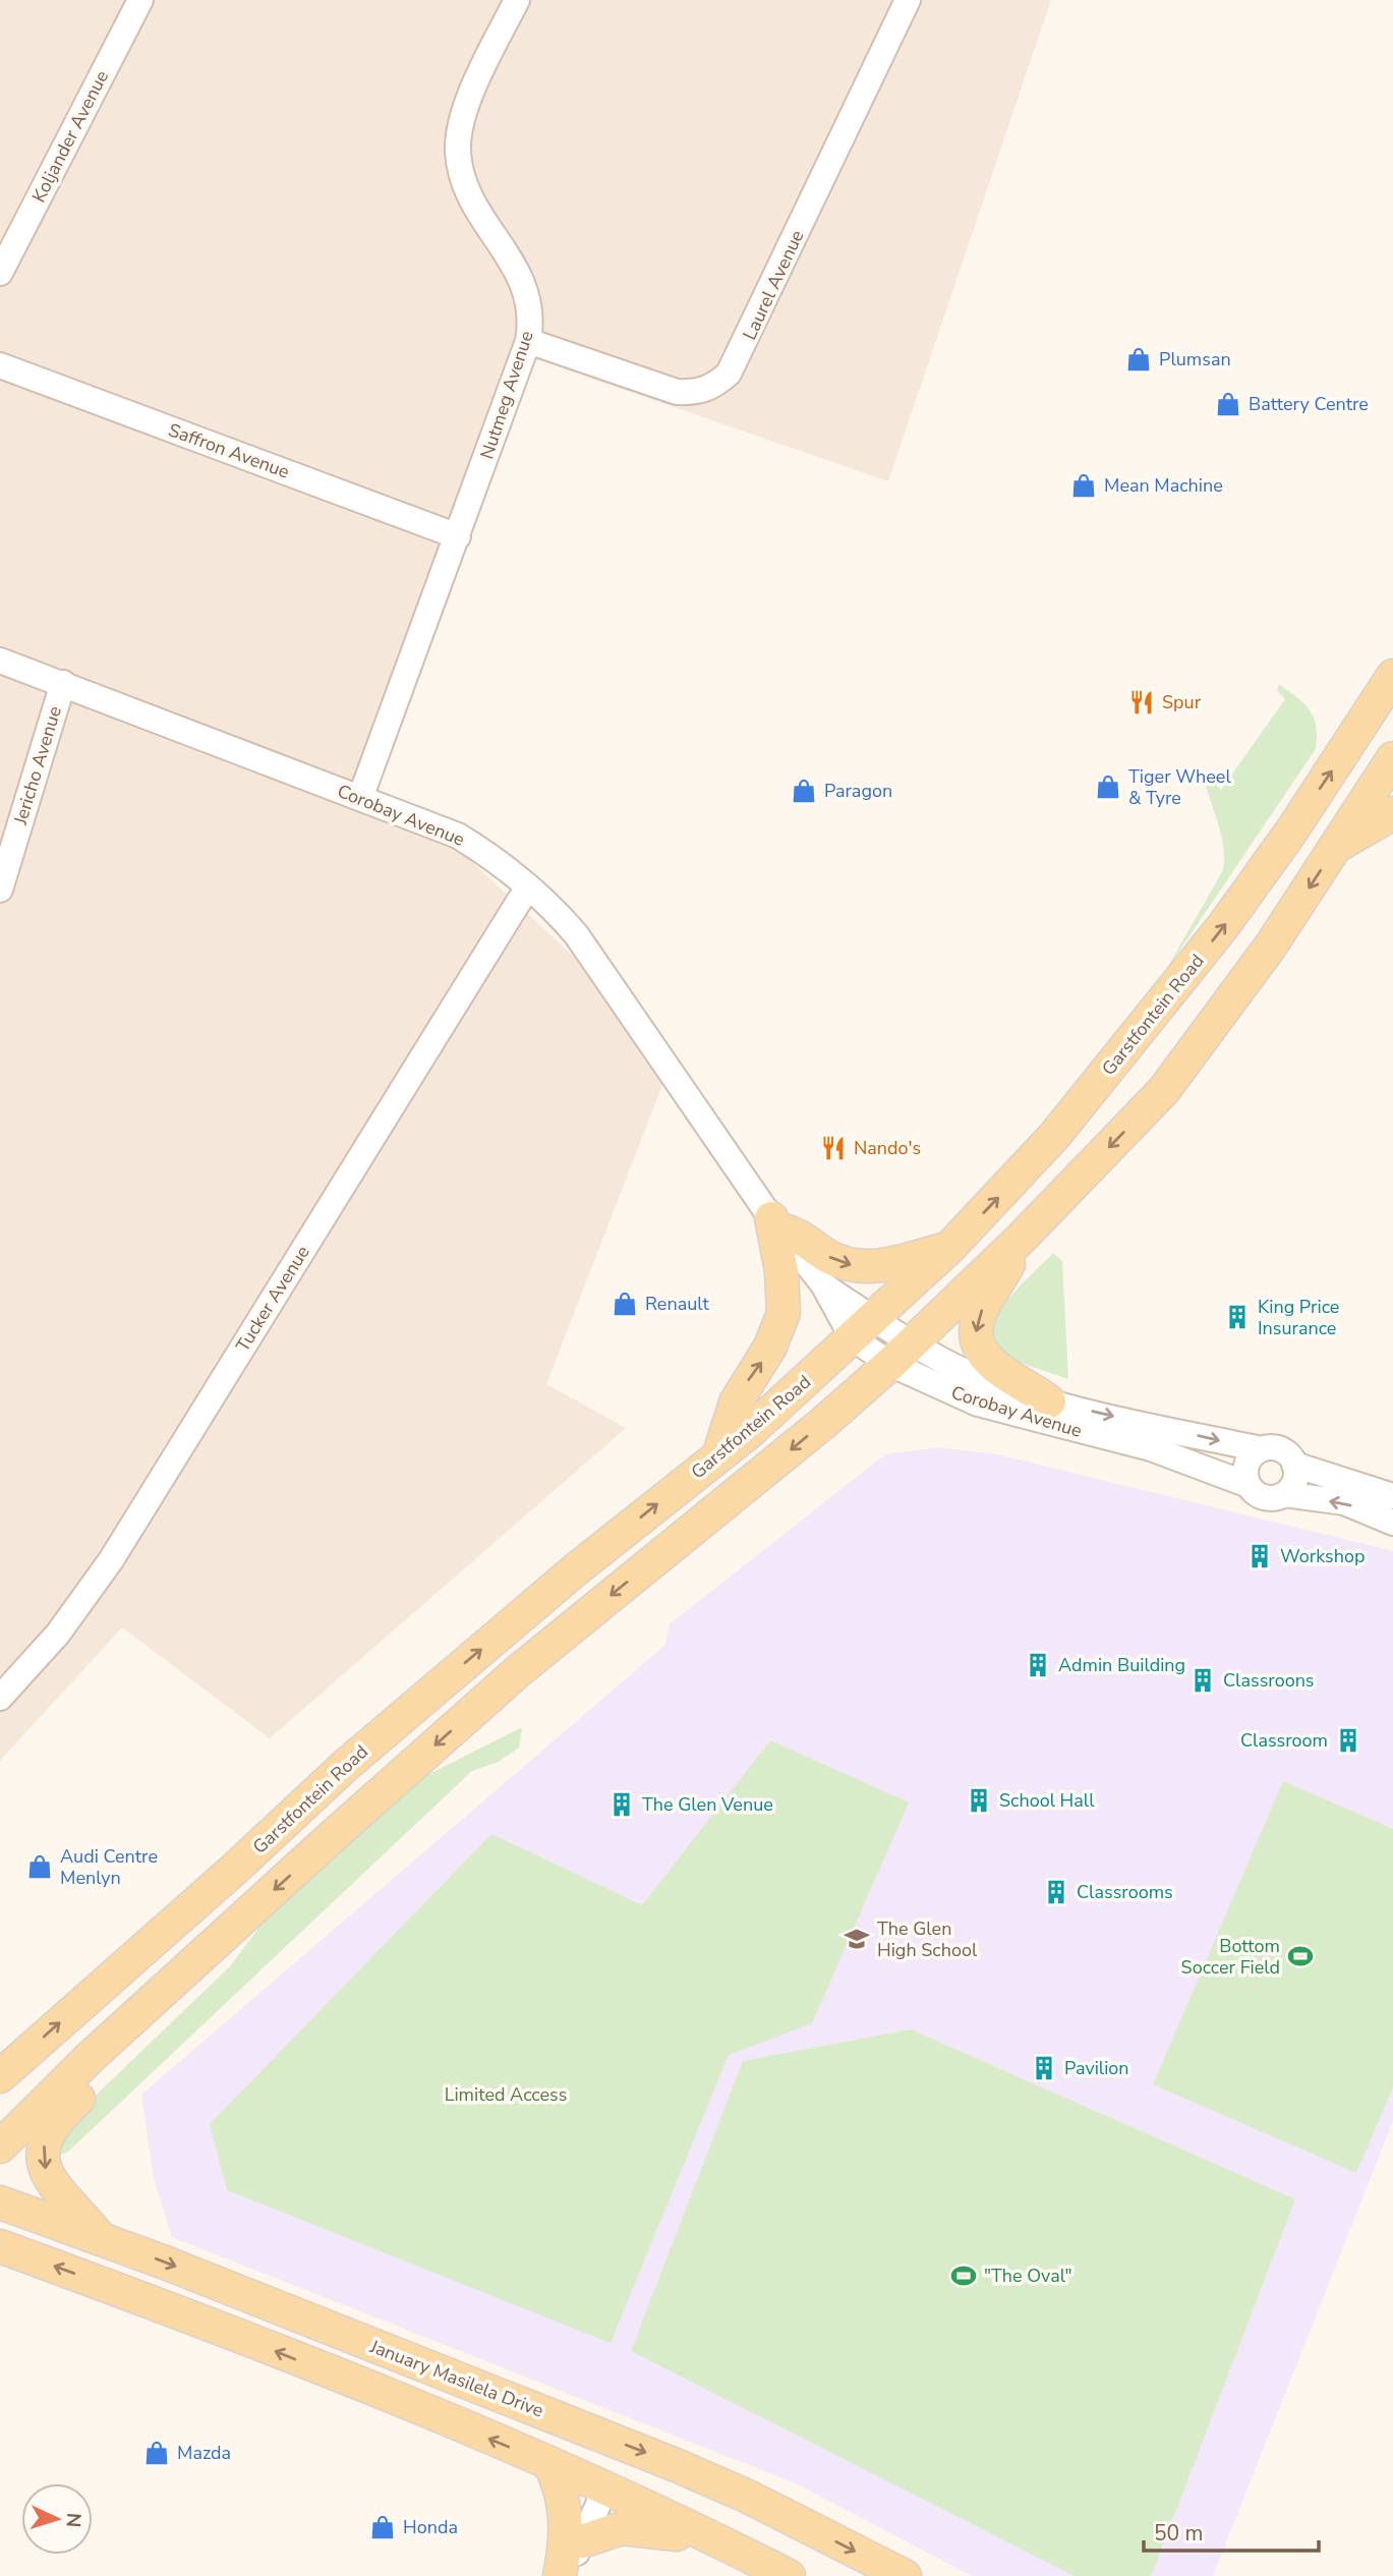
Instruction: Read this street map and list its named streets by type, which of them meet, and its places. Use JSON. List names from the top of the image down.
{
  "streets": {
    "main road": ["Garstfontein Road", "January Masilela Drive"],
    "street": [
      "Koljander Avenue",
      "Laurel Avenue",
      "Nutmeg Avenue",
      "Saffron Avenue",
      "Jericho Avenue",
      "Corobay Avenue",
      "Tucker Avenue"
    ]
  },
  "crossings": [
    ["Laurel Avenue", "Nutmeg Avenue"],
    ["Nutmeg Avenue", "Saffron Avenue"],
    ["Nutmeg Avenue", "Corobay Avenue"],
    ["Jericho Avenue", "Corobay Avenue"],
    ["Corobay Avenue", "Garstfontein Road"],
    ["Corobay Avenue", "Tucker Avenue"]
  ],
  "parks": ["Limited Access"],
  "places": {
    "shop": [
      "Plumsan",
      "Battery Centre",
      "Mean Machine",
      "Tiger Wheel & Tyre",
      "Paragon",
      "Renault",
      "Audi Centre Menlyn",
      "Mazda",
      "Honda"
    ],
    "restaurant": ["Spur", "Nando's"],
    "building": [
      "King Price Insurance",
      "Workshop",
      "Admin Building",
      "Classroons",
      "Classroom",
      "School Hall",
      "The Glen Venue",
      "Classrooms",
      "Pavilion"
    ],
    "school or university": ["The Glen High School"],
    "sports": ["Bottom Soccer Field", "\"The Oval\""]
  },
  "scale_bar": "50 m",
  "north": "right"
}
